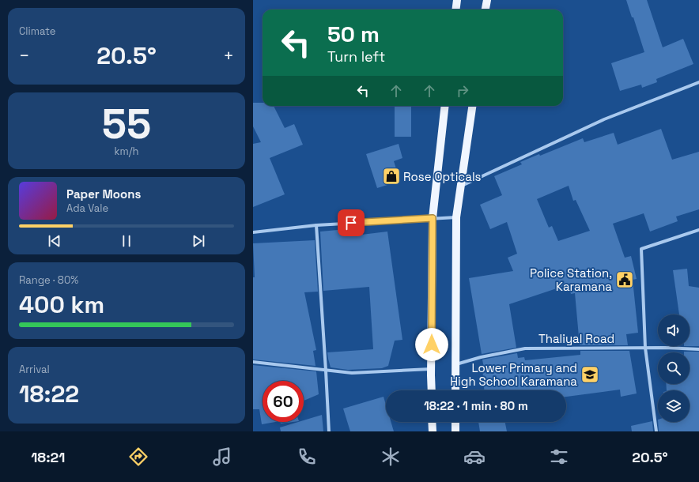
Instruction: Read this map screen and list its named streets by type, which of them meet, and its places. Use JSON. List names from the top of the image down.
{
  "streets": {
    "street": ["Thaliyal Road"]
  },
  "places": {
    "shop": ["Rose Opticals"],
    "public building": ["Police Station, Karamana"],
    "school or university": ["Lower Primary and High School Karamana"]
  },
  "page": {
    "tile": [
      "Climate",
      ["55", "km/h"],
      ["Range · 80%", "400 km"],
      ["Arrival", "18:22"]
    ],
    "turn": ["50 m", "Turn left"],
    "heat": ["−", "20.5°", "+"],
    "song": ["Paper Moons", "Ada Vale"],
    "limit": "60",
    "trip": "18:22 · 1 min · 80 m",
    "tabs": ["18:21", "20.5°"]
  }
}
